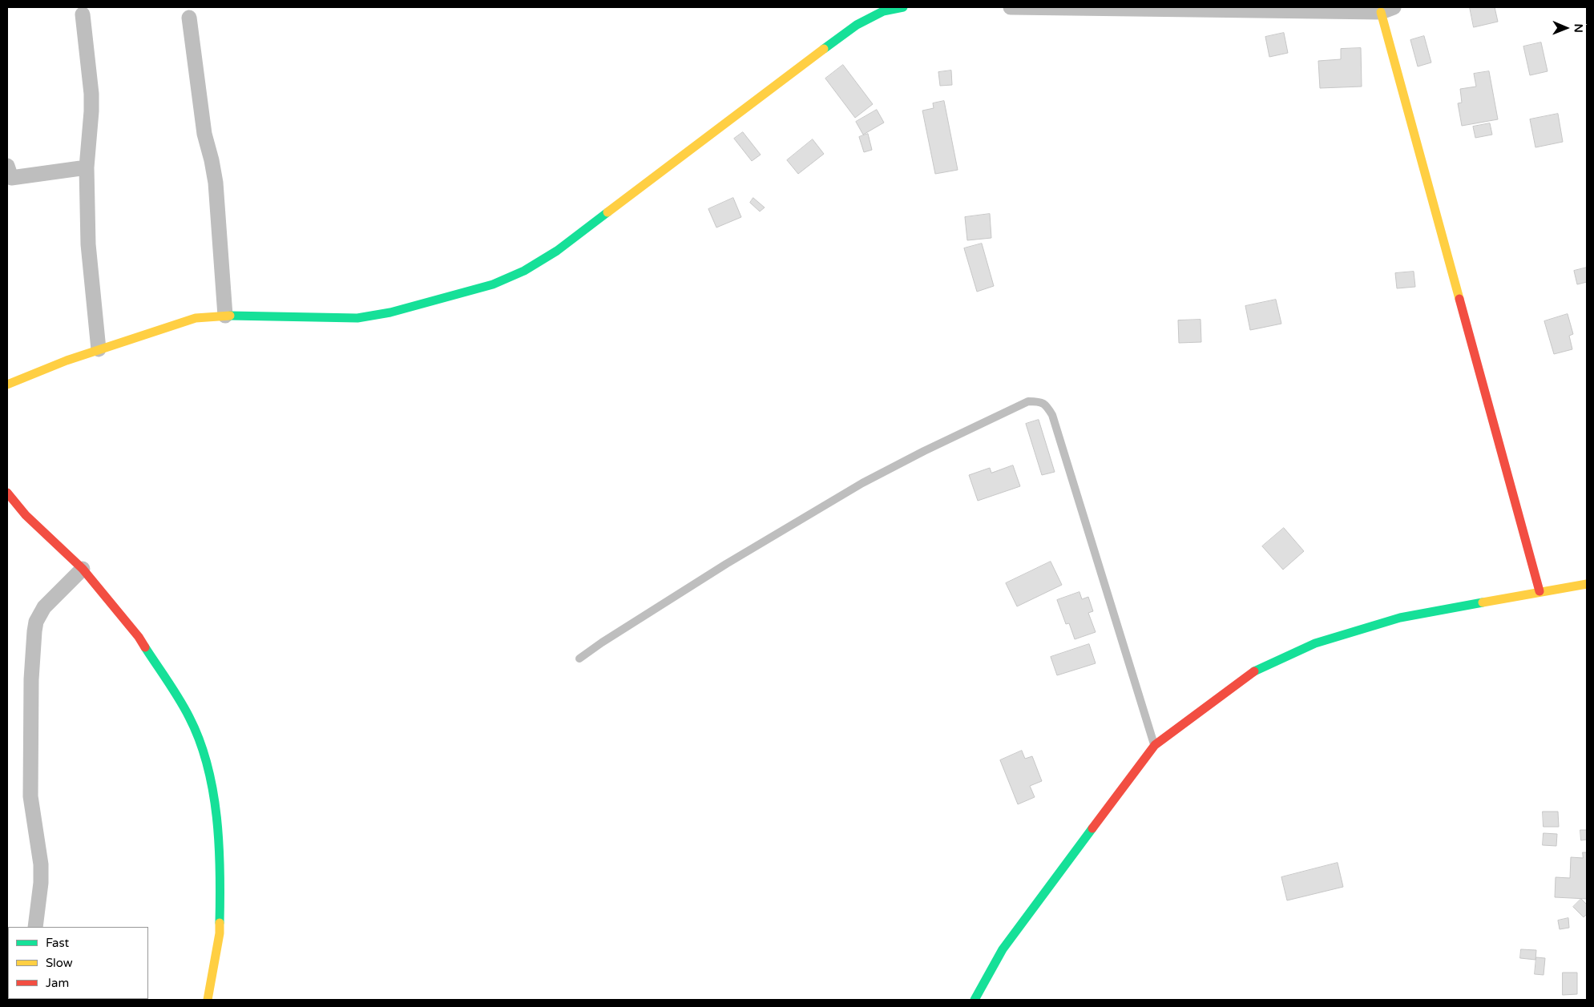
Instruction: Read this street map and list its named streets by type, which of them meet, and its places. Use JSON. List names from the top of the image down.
{
  "legend": ["Fast", "Slow", "Jam"],
  "north": "right"
}
